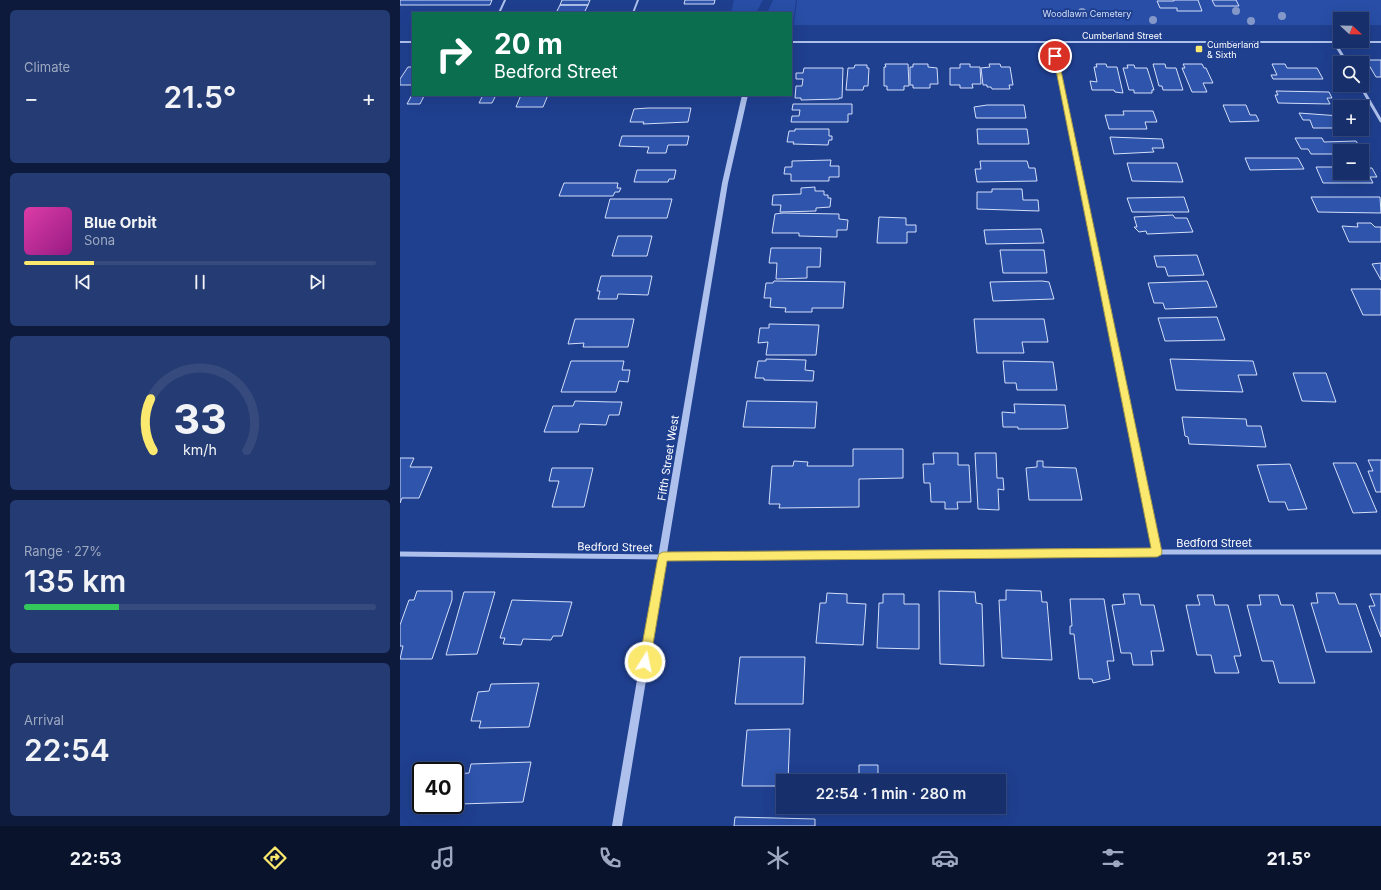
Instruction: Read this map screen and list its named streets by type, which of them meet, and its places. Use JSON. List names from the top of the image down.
{
  "streets": {
    "street": ["Cumberland Street", "Fifth Street West", "Bedford Street"]
  },
  "crossings": [
    ["Fifth Street West", "Bedford Street"]
  ],
  "parks": ["Woodlawn Cemetery"],
  "places": {
    "transit": ["Cumberland & Sixth"]
  },
  "north": "right",
  "page": {
    "tile": [
      "Climate",
      ["Range · 27%", "135 km"],
      ["Arrival", "22:54"]
    ],
    "map_buttons": ["+", "−"],
    "turn": ["20 m", "Bedford Street"],
    "heat": ["−", "21.5°", "+"],
    "song": ["Blue Orbit", "Sona"],
    "limit": "40",
    "trip": "22:54 · 1 min · 280 m",
    "tabs": ["22:53", "21.5°"],
    "gauge": ["33", "km/h"]
  }
}
